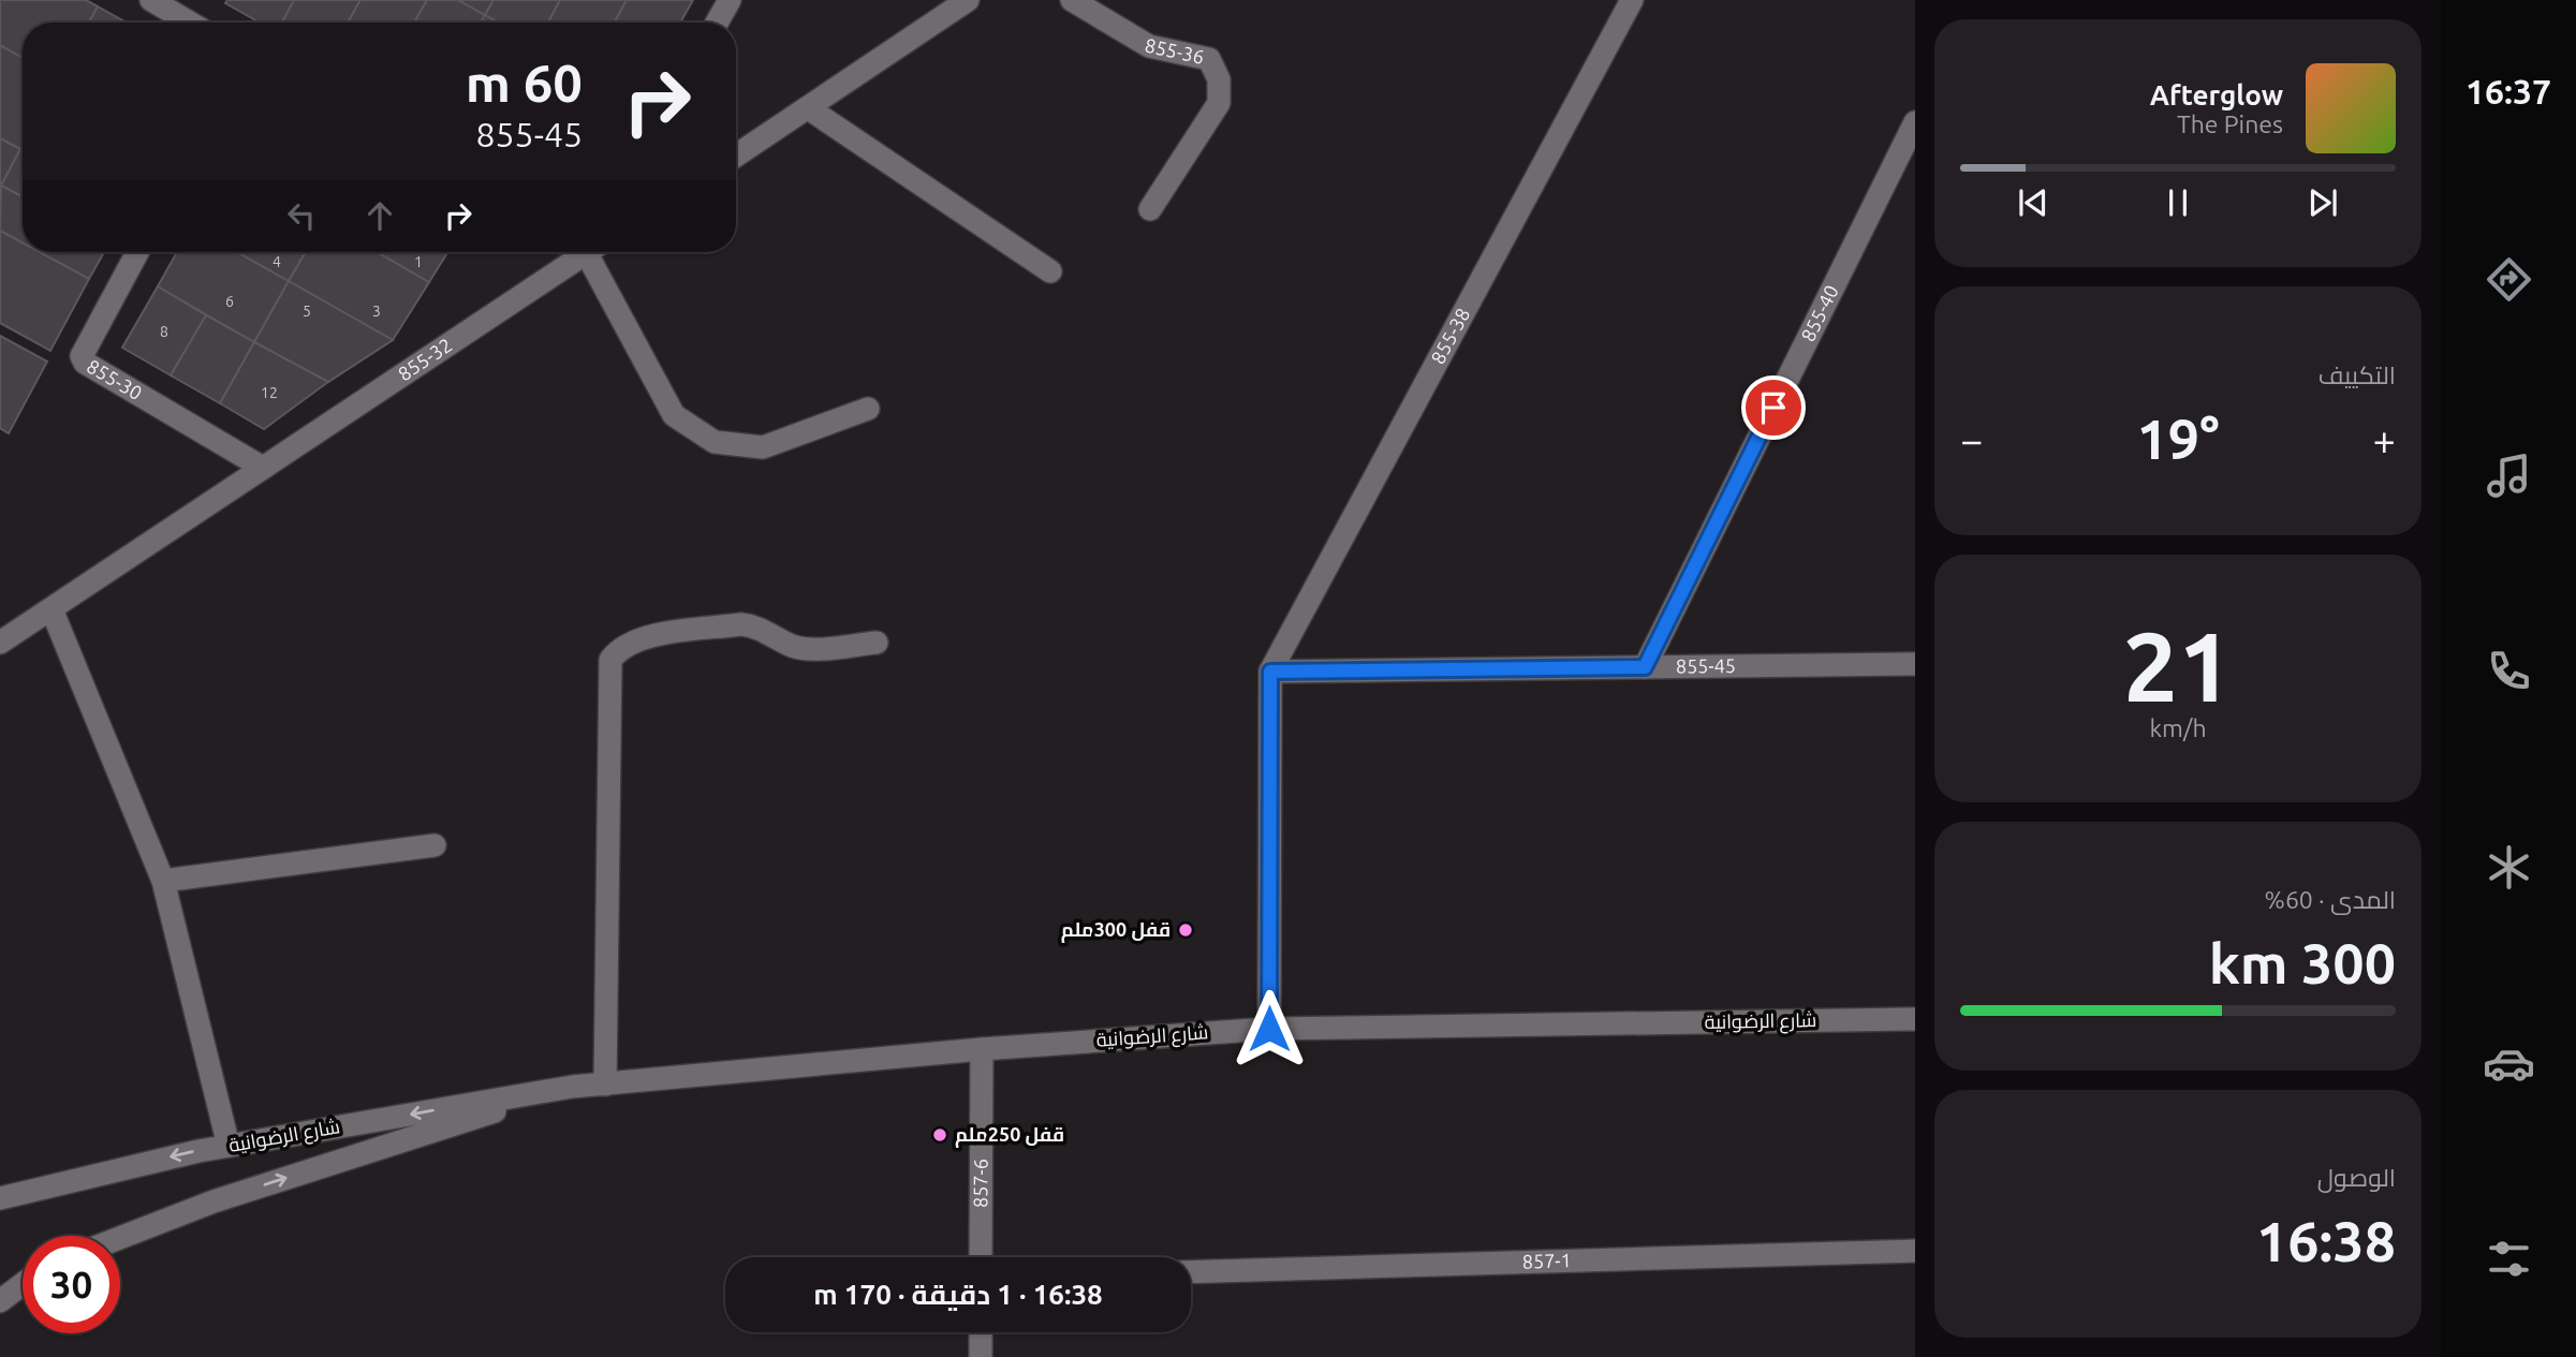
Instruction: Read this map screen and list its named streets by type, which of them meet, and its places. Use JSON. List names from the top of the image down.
{
  "streets": {
    "street": [
      "855-36",
      "855-40",
      "855-38",
      "855-32",
      "855-30",
      "855-45",
      "شارع الرضوانية",
      "857-6",
      "857-1"
    ]
  },
  "crossings": [
    ["855-40", "855-45"],
    ["855-38", "855-45"],
    ["855-32", "855-30"],
    ["شارع الرضوانية", "857-6"]
  ],
  "places": ["قفل 300ملم", "قفل 250ملم"],
  "house_numbers": [
    "4",
    "1",
    "6",
    "5",
    "3",
    "8",
    "12"
  ],
  "page": {
    "tabs": "16:37",
    "turn": ["60 m", "855-45"],
    "song": ["Afterglow", "The Pines"],
    "tile": [
      "التكييف",
      ["21", "km/h"],
      ["المدى · 60%", "300 km"],
      ["الوصول", "16:38"]
    ],
    "heat": ["−", "19°", "+"],
    "limit": "30",
    "trip": "16:38 · 1 دقيقة · 170 m"
  }
}
